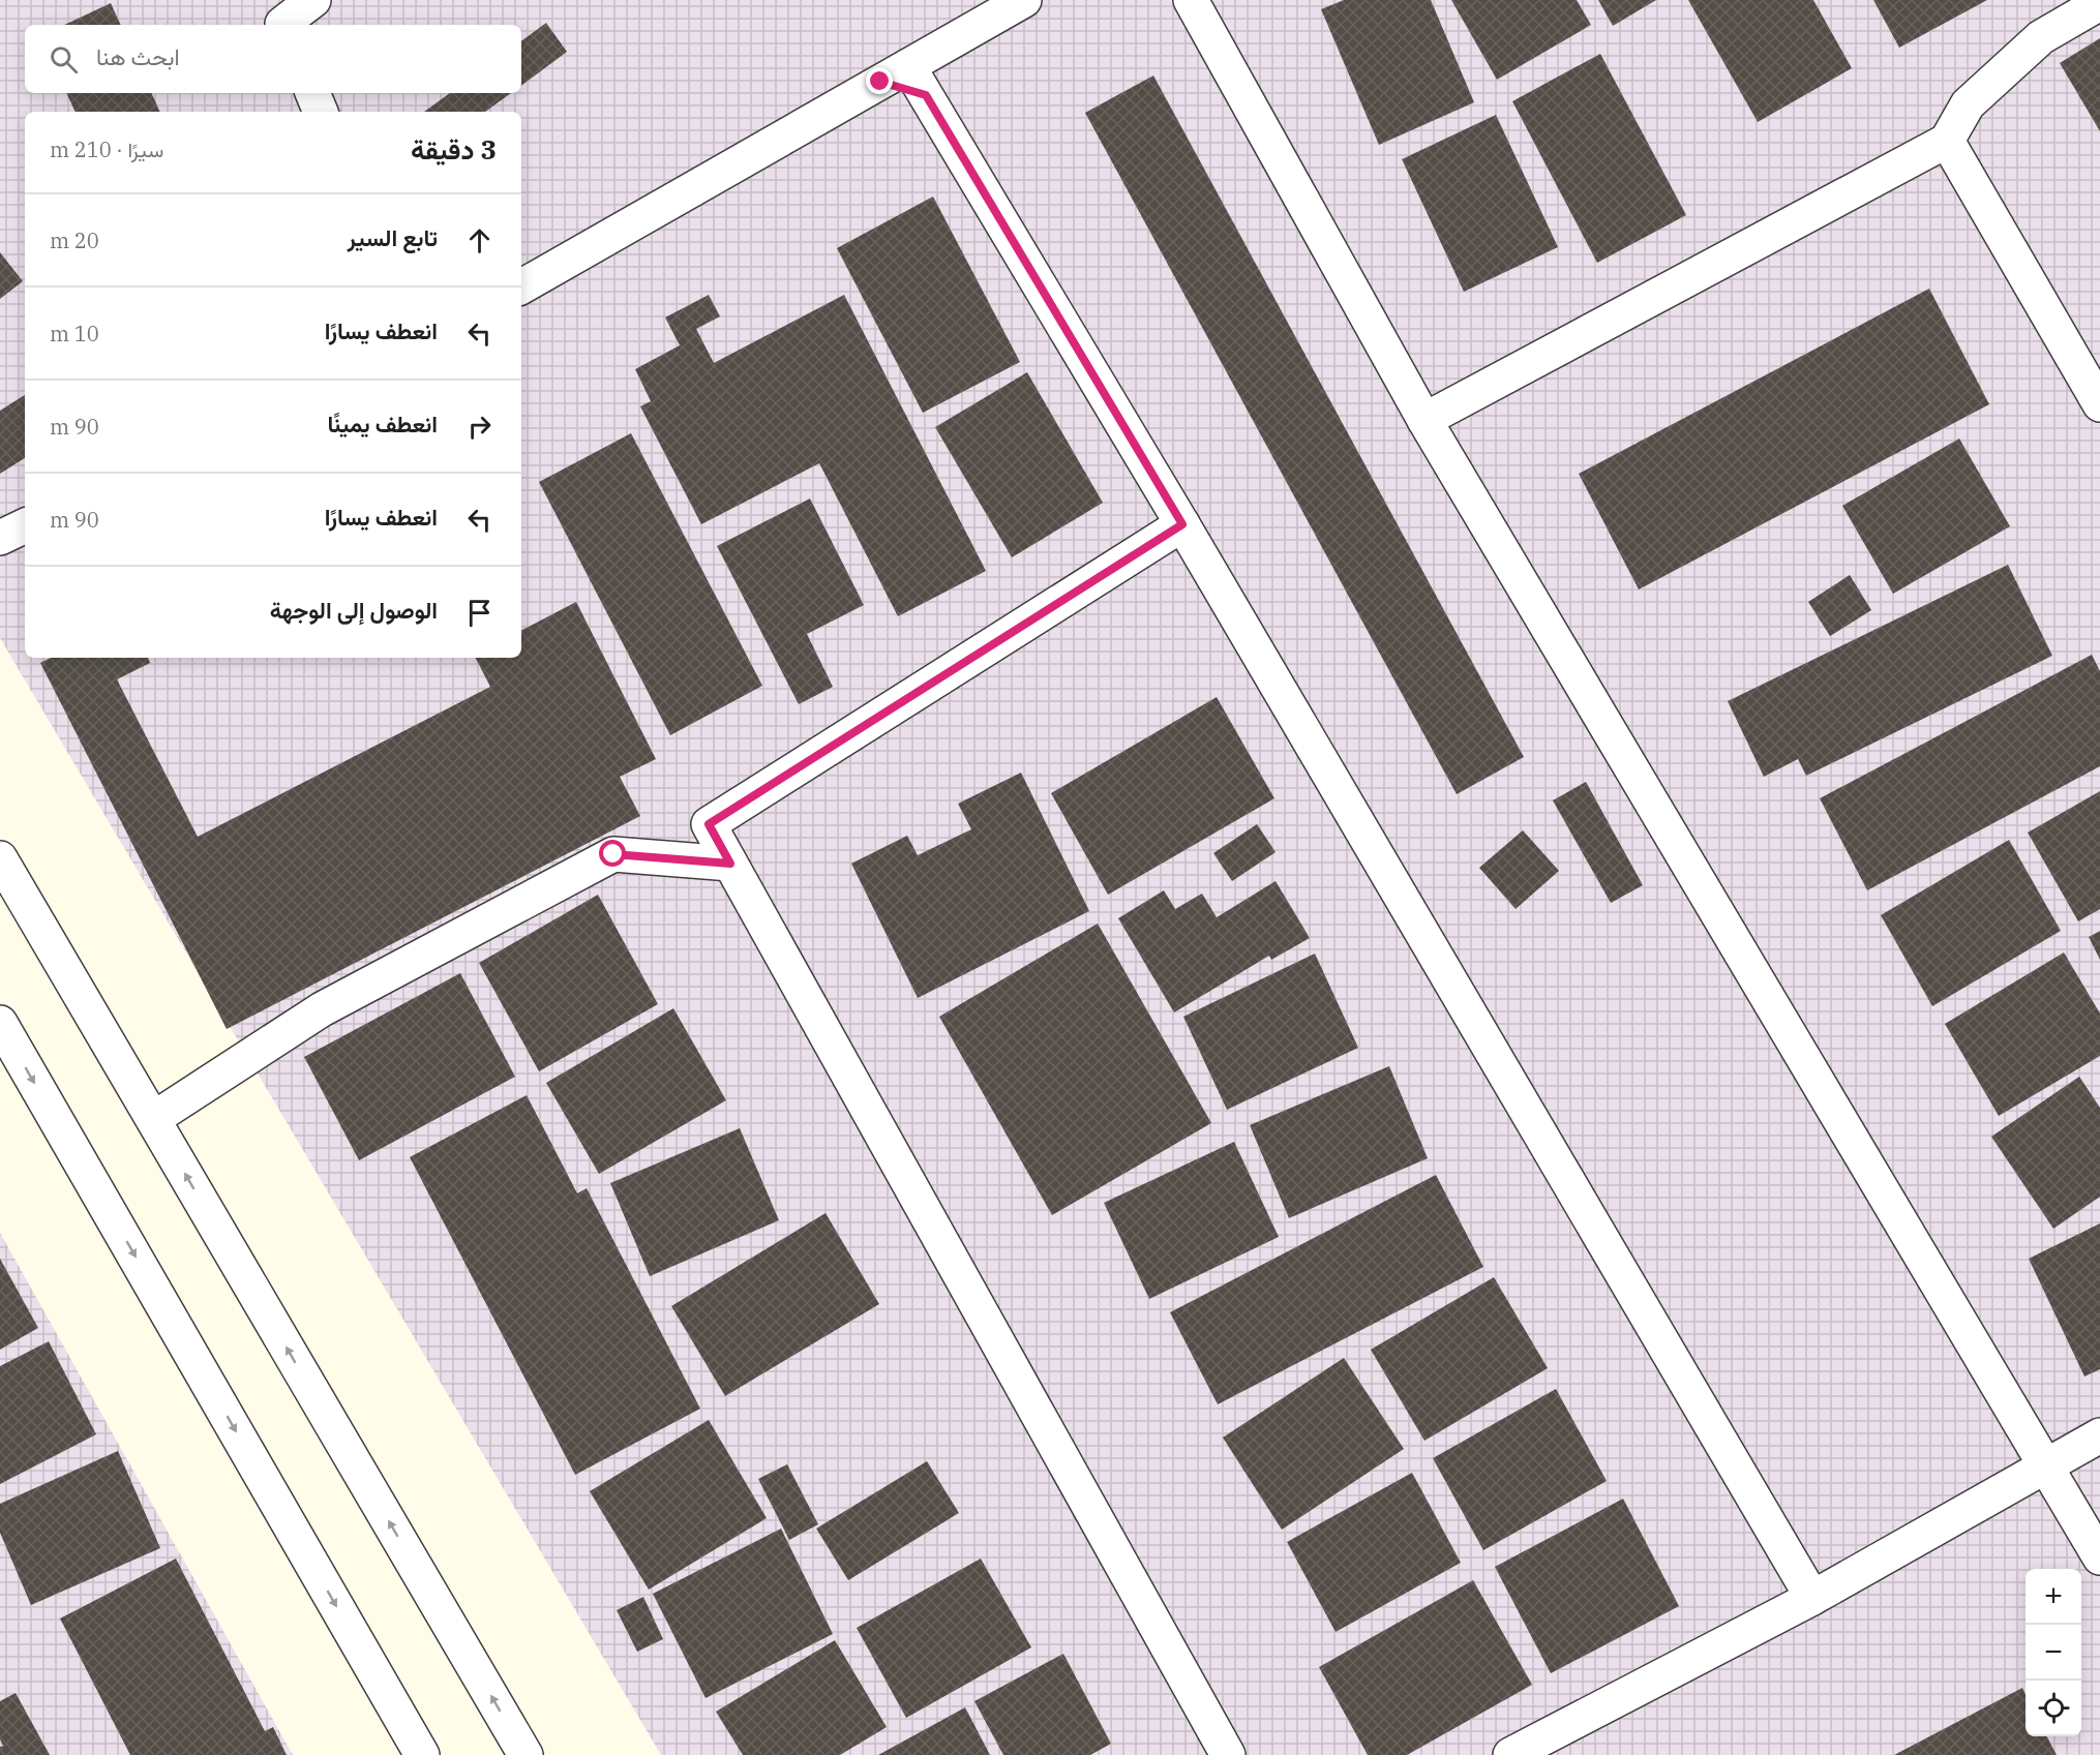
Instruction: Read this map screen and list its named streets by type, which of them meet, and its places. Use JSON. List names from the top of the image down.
{
  "page": {
    "search": "ابحث هنا",
    "heading": ["3 دقيقة", "سيرًا · 210 m"],
    "list": [
      ["تابع السير", "20 m"],
      ["انعطف يسارًا", "10 m"],
      ["انعطف يمينًا", "90 m"],
      ["انعطف يسارًا", "90 m"],
      "الوصول إلى الوجهة"
    ],
    "map_buttons": ["+", "−"]
  }
}
